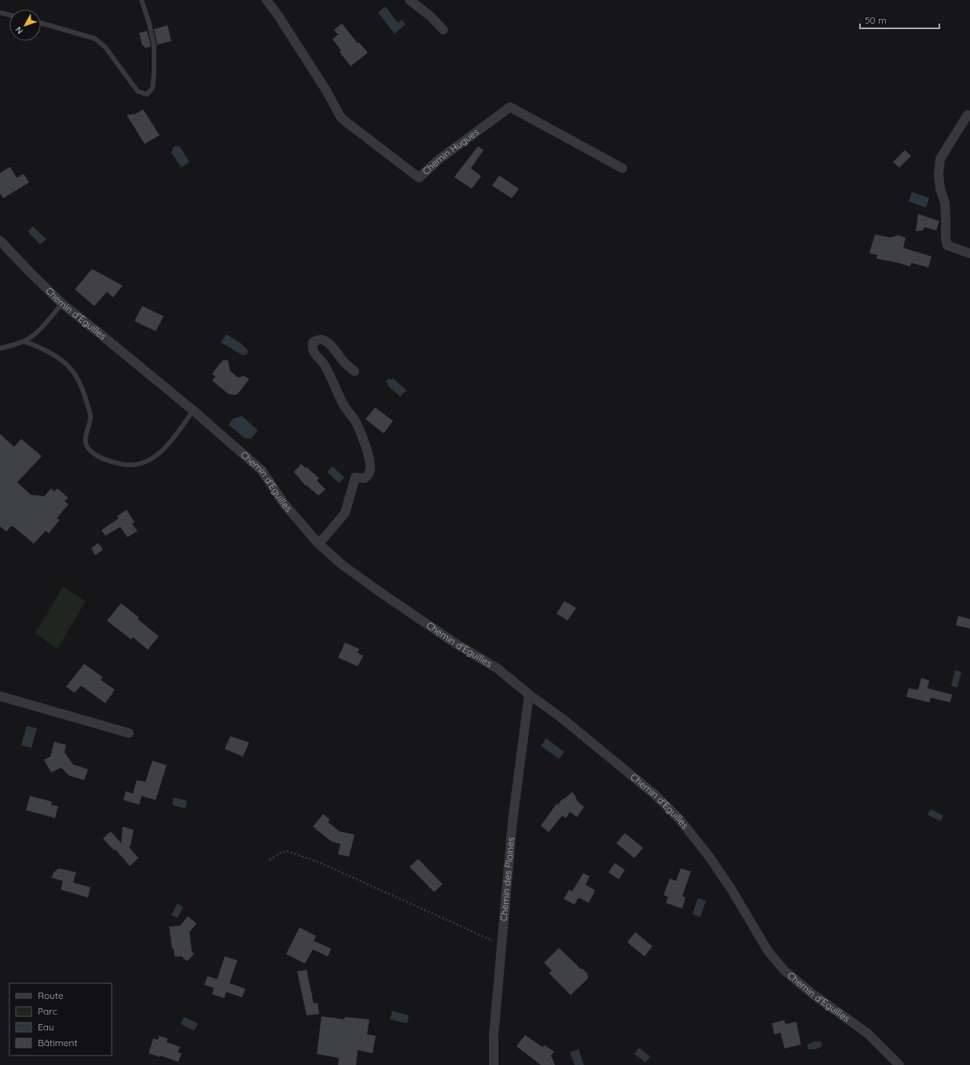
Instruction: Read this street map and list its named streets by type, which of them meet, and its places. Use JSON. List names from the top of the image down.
{
  "streets": {
    "street": ["Chemin Hugues", "Chemin d'Eguilles", "Chemin des Plaines"]
  },
  "crossings": [
    ["Chemin d'Eguilles", "Chemin des Plaines"]
  ],
  "legend": [
    "Route",
    "Parc",
    "Eau",
    "Bâtiment"
  ],
  "scale_bar": "50 m",
  "north": "bottom left"
}
